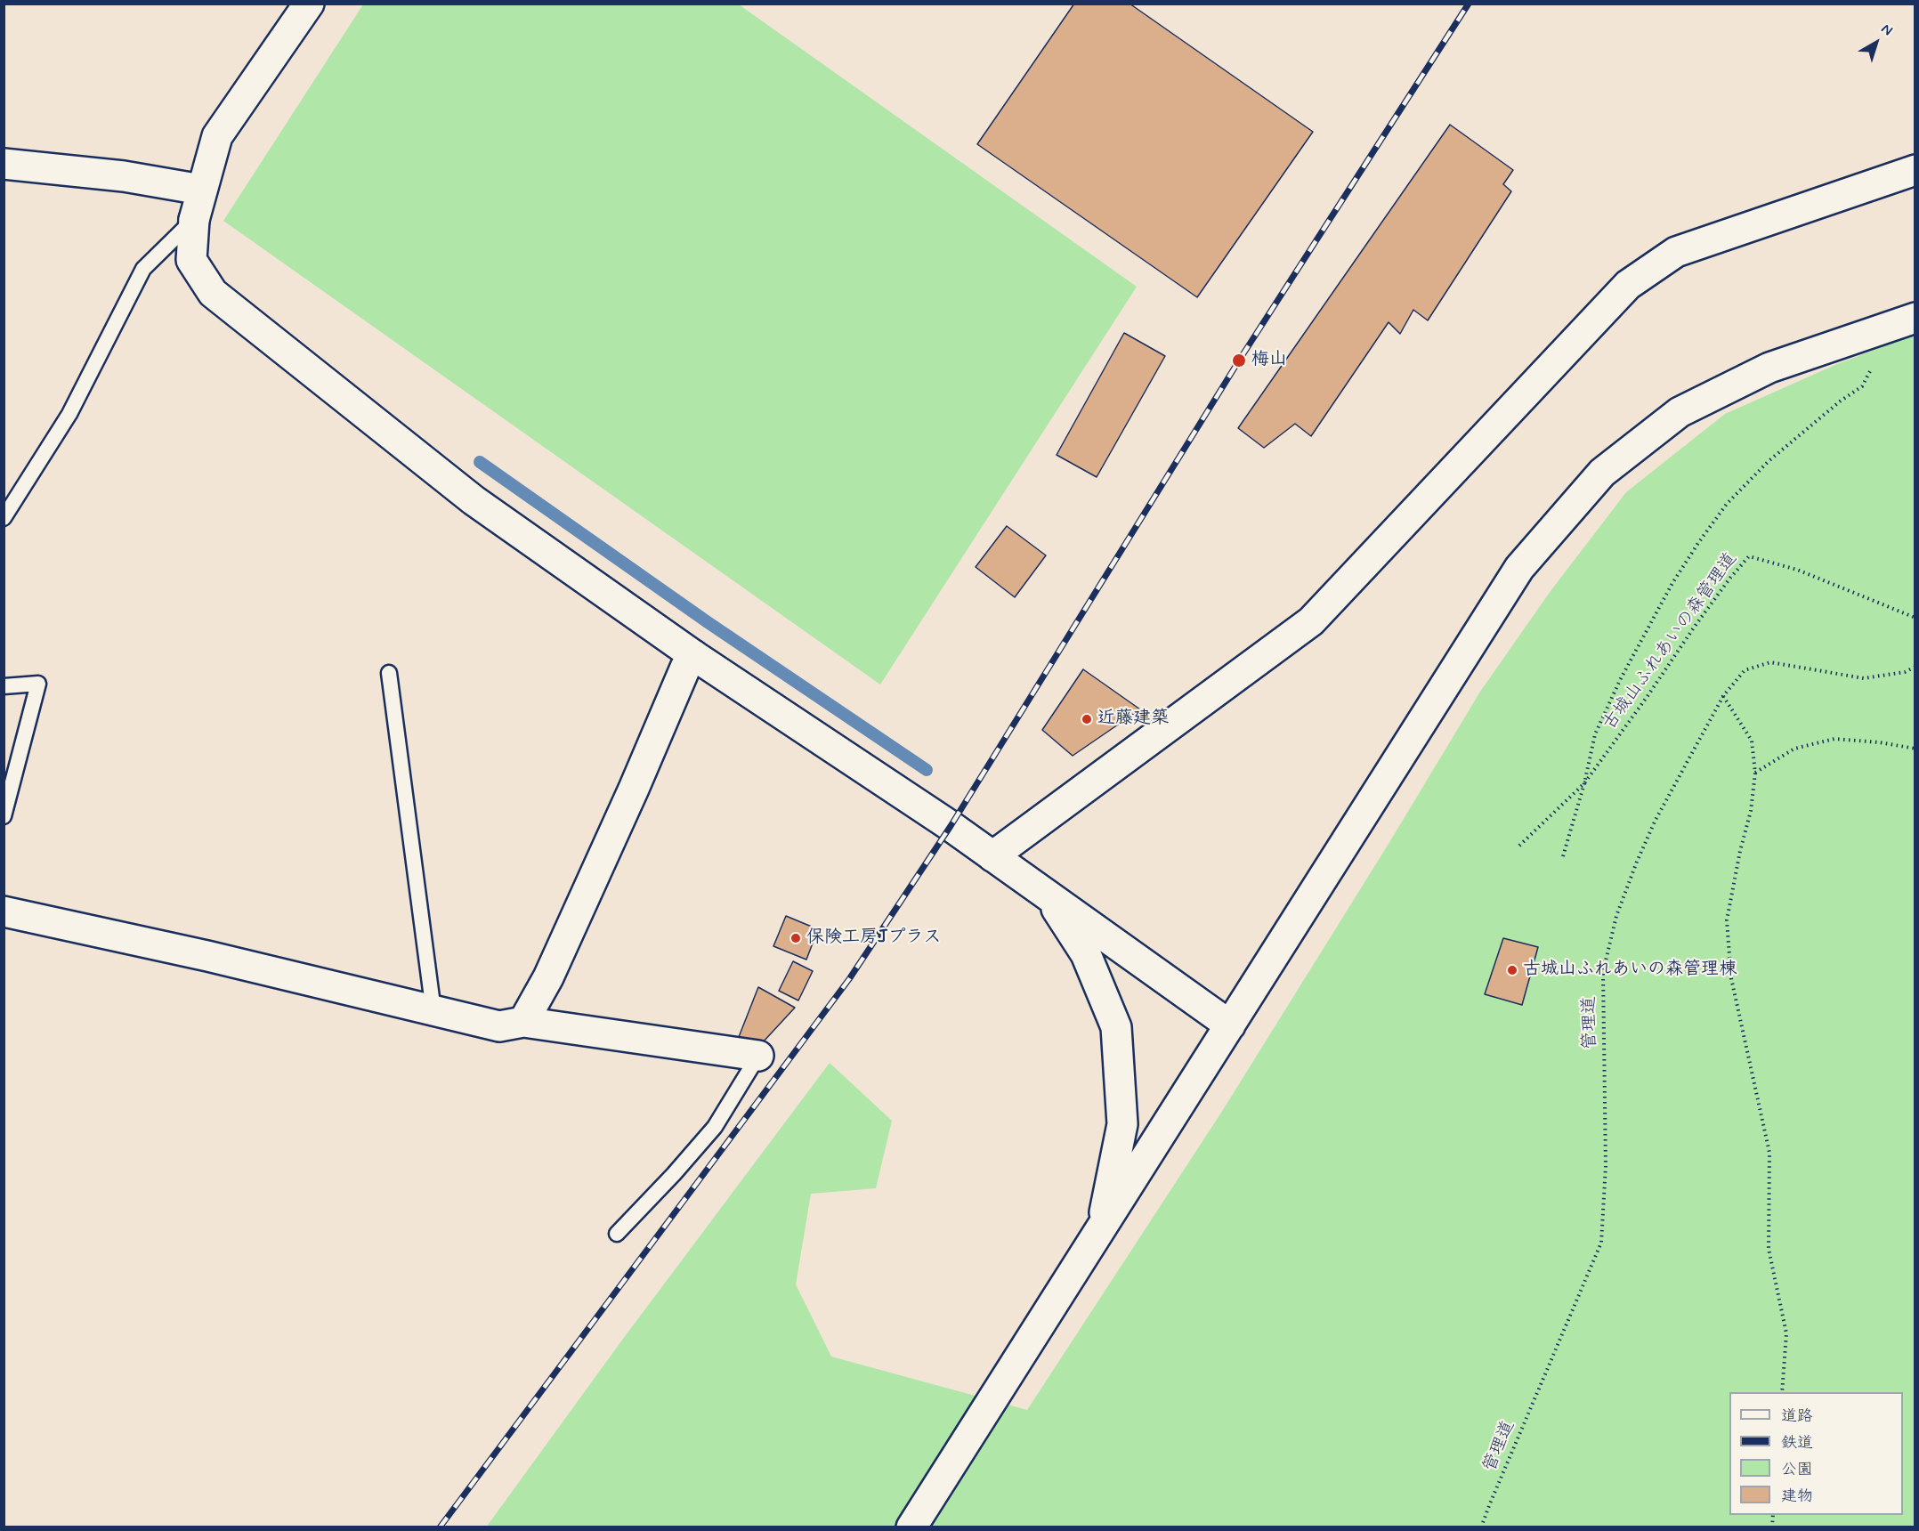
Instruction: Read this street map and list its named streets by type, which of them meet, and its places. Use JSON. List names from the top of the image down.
{
  "streets": {
    "path": ["古城山ふれあいの森管理道", "管理道"]
  },
  "places": [
    "梅山",
    "近藤建築",
    "保険工房Jプラス",
    "古城山ふれあいの森管理棟"
  ],
  "legend": [
    "道路",
    "鉄道",
    "公園",
    "建物"
  ],
  "north": "top right"
}
